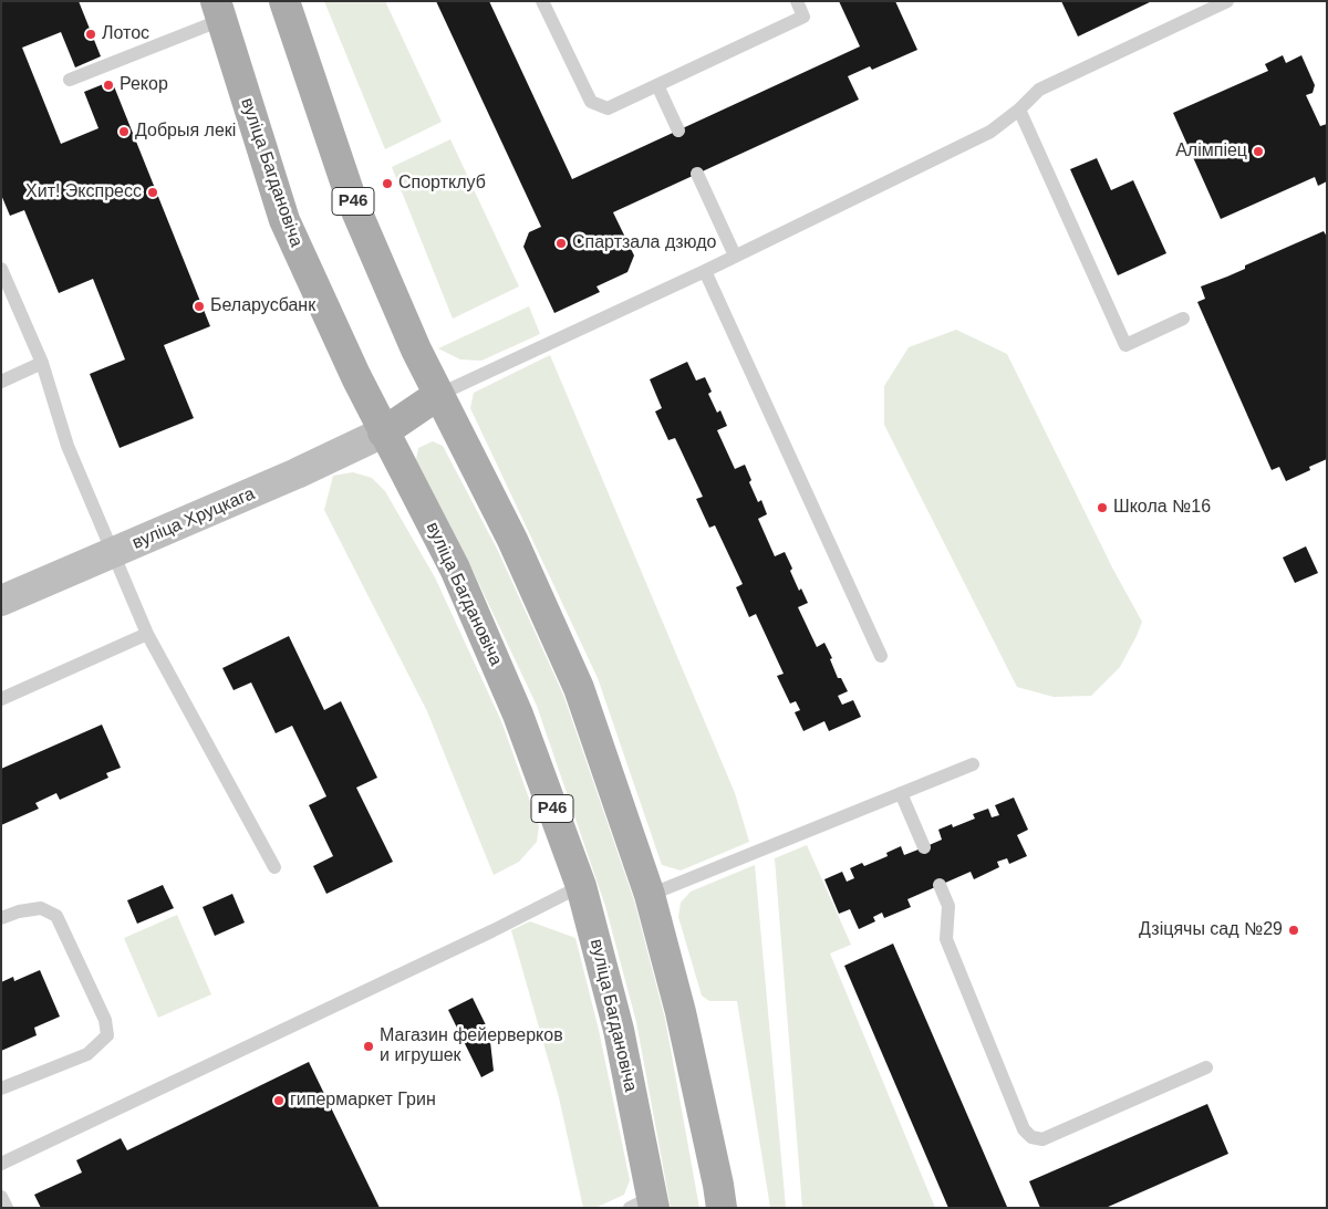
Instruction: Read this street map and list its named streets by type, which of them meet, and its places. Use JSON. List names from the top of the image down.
{
  "streets": {
    "main road": ["вуліца Багдановіча", "Р46"],
    "street": ["вуліца Хруцкага"]
  },
  "crossings": [
    ["вуліца Багдановіча", "вуліца Хруцкага"]
  ],
  "places": [
    "Лотос",
    "Рекор",
    "Добрыя лекі",
    "Алімпіец",
    "Спортклуб",
    "Хит! Экспресс",
    "Спартзала дзюдо",
    "Беларусбанк",
    "Школа №16",
    "Дзіцячы сад №29",
    "Магазин фейерверков и игрушек",
    "гипермаркет Грин"
  ]
}
